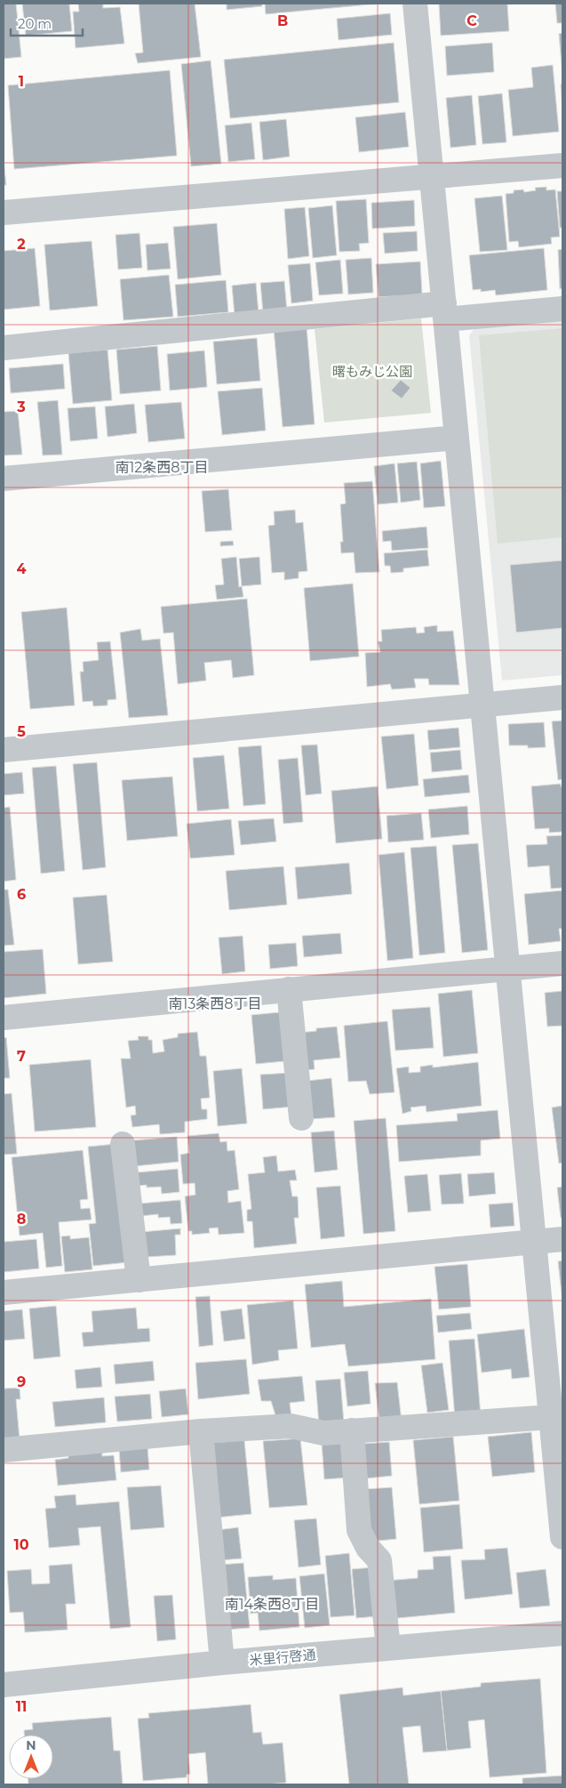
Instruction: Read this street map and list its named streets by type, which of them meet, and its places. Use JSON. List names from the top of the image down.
{
  "streets": {
    "street": ["米里行啓通"]
  },
  "districts": ["南12条西8丁目", "南13条西8丁目", "南14条西8丁目"],
  "parks": ["曙もみじ公園"],
  "scale_bar": "20 m",
  "north": "top",
  "grid": {
    "columns": ["B", "C"],
    "rows": [
      "1",
      "2",
      "3",
      "4",
      "5",
      "6",
      "7",
      "8",
      "9",
      "10",
      "11"
    ]
  }
}
